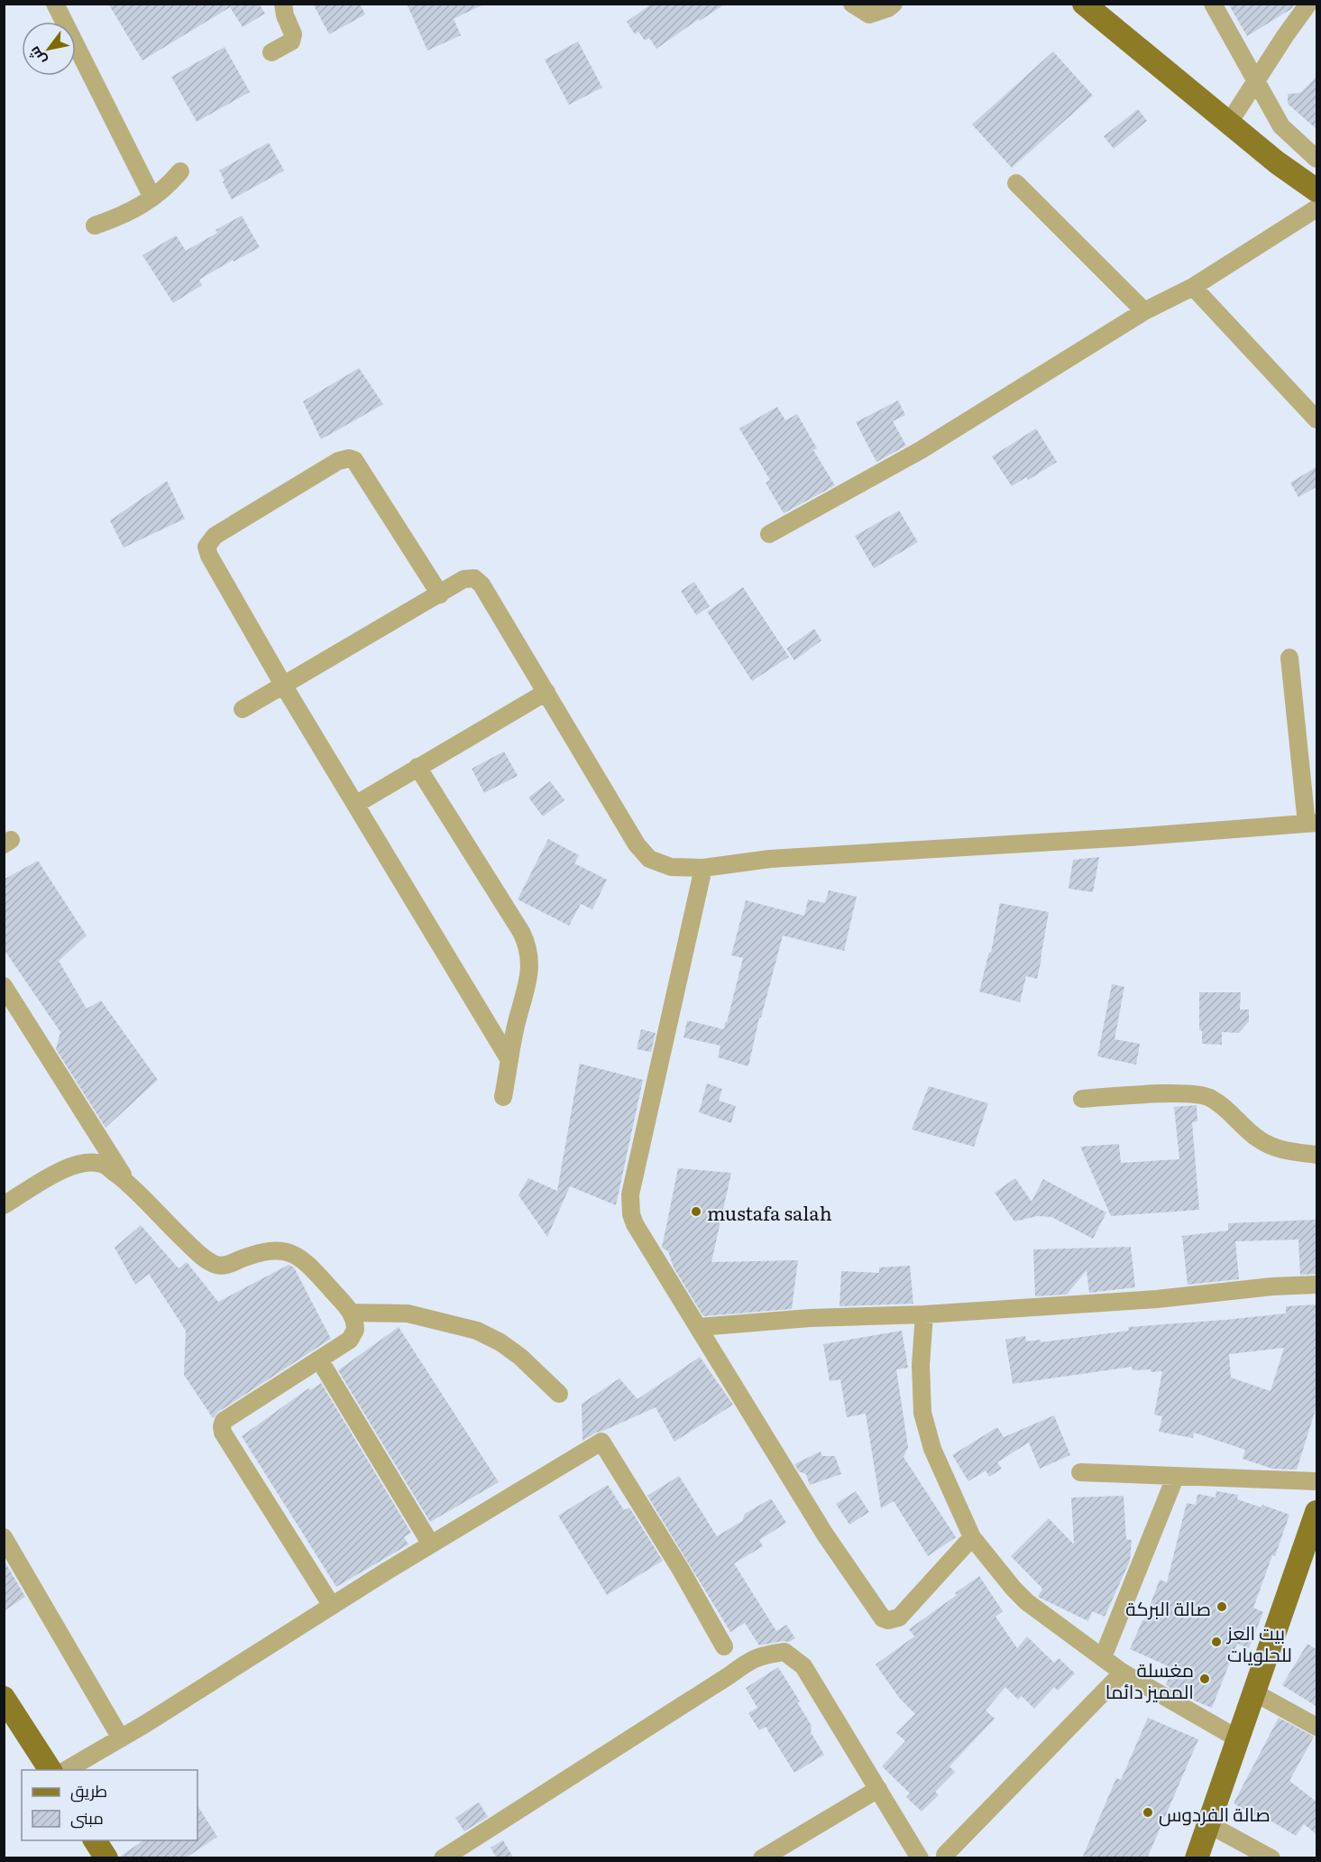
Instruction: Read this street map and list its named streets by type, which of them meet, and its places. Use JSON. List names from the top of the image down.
{
  "places": [
    "mustafa salah",
    "صالة البركة",
    "بيت العز للحلويات",
    "مغسلة المميز دائما",
    "صالة الفردوس"
  ],
  "legend": ["طريق", "مبنى"],
  "north": "bottom left"
}
